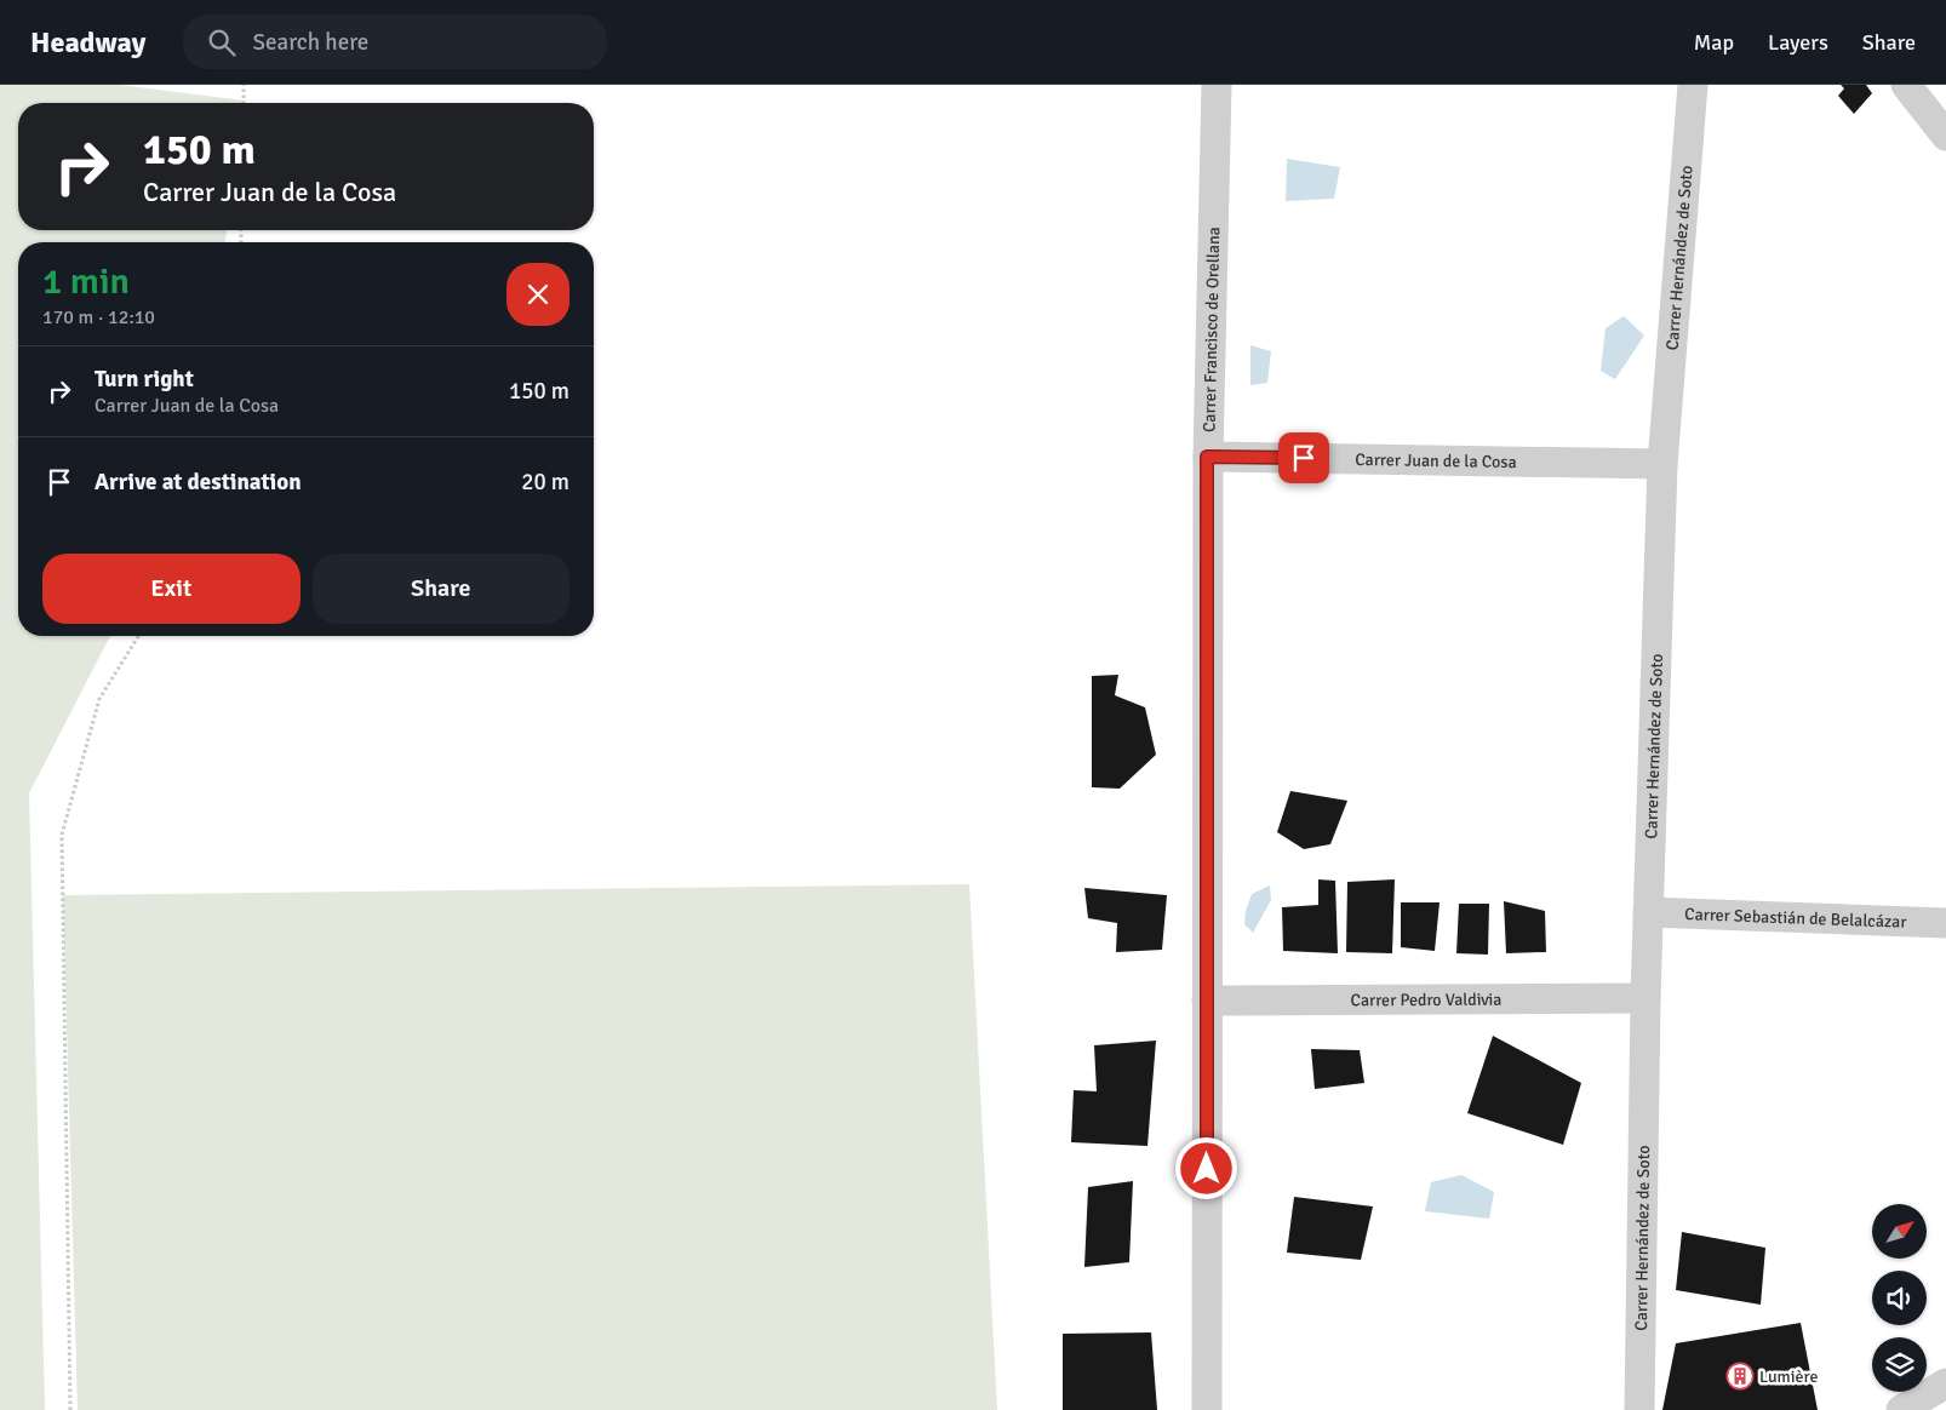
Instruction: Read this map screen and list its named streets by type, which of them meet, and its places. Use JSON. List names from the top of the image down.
{
  "streets": {
    "street": [
      "Carrer Hernández de Soto",
      "Carrer Francisco de Orellana",
      "Carrer Juan de la Cosa",
      "Carrer Sebastián de Belalcázar",
      "Carrer Pedro Valdivia"
    ]
  },
  "crossings": [
    ["Carrer Hernández de Soto", "Carrer Juan de la Cosa"],
    ["Carrer Hernández de Soto", "Carrer Sebastián de Belalcázar"],
    ["Carrer Hernández de Soto", "Carrer Pedro Valdivia"],
    ["Carrer Francisco de Orellana", "Carrer Juan de la Cosa"],
    ["Carrer Francisco de Orellana", "Carrer Pedro Valdivia"]
  ],
  "places": {
    "building": ["Lumière"]
  },
  "north": "top right",
  "page": {
    "header": "Headway",
    "search": "Search here",
    "nav": ["Map", "Layers", "Share"],
    "turn": ["150 m", "Carrer Juan de la Cosa"],
    "heading": ["1 min", "170 m · 12:10"],
    "list": [
      {
        "name": "Turn right",
        "note": "Carrer Juan de la Cosa",
        "value": "150 m"
      },
      {
        "name": "Arrive at destination",
        "value": "20 m"
      }
    ],
    "buttons": ["Exit", "Share"]
  }
}
